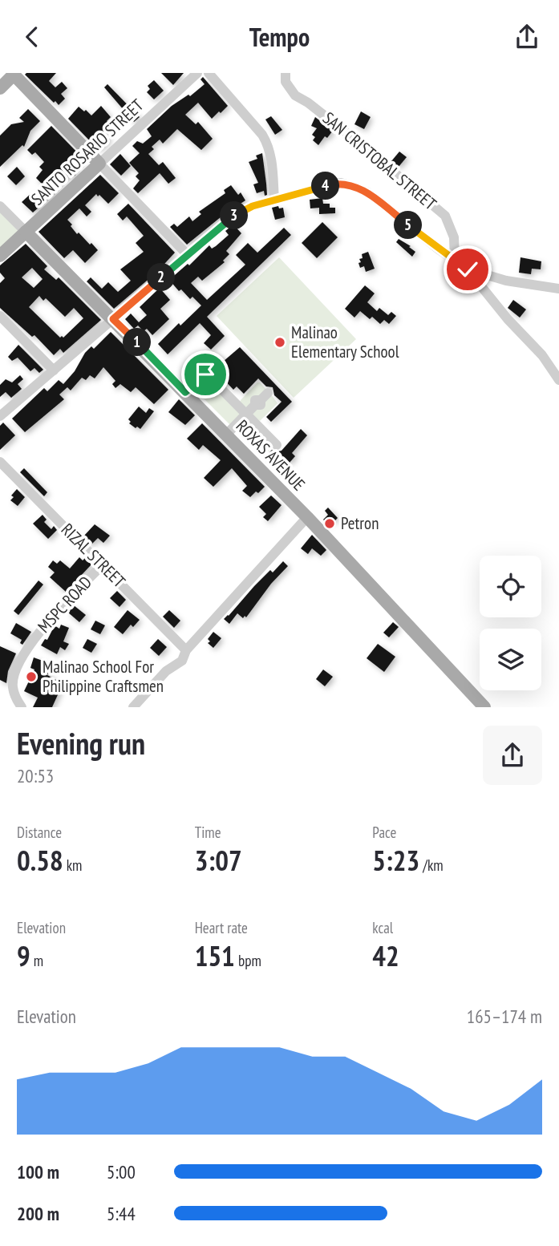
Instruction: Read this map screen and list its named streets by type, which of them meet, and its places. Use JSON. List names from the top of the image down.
{
  "streets": {
    "main road": ["SANTO ROSARIO STREET", "ROXAS AVENUE"],
    "street": ["SAN CRISTOBAL STREET", "RIZAL STREET", "MSPC ROAD"]
  },
  "crossings": [
    ["SANTO ROSARIO STREET", "ROXAS AVENUE"],
    ["RIZAL STREET", "MSPC ROAD"]
  ],
  "places": ["Malinao Elementary School", "Petron", "Malinao School For Philippine Craftsmen"],
  "page": {
    "header": "Tempo",
    "pins": [
      "4",
      "3",
      "5",
      "2",
      "1"
    ],
    "heading": ["Evening run", "20:53"],
    "stats": [
      ["Distance", "0.58 km"],
      ["Time", "3:07"],
      ["Pace", "5:23 /km"],
      ["Elevation", "9 m"],
      ["Heart rate", "151 bpm"],
      ["kcal", "42"]
    ],
    "chart": ["Elevation", "165–174 m"],
    "list": [
      {
        "name": "100 m",
        "note": "5:00"
      },
      {
        "name": "200 m",
        "note": "5:44"
      }
    ]
  }
}
